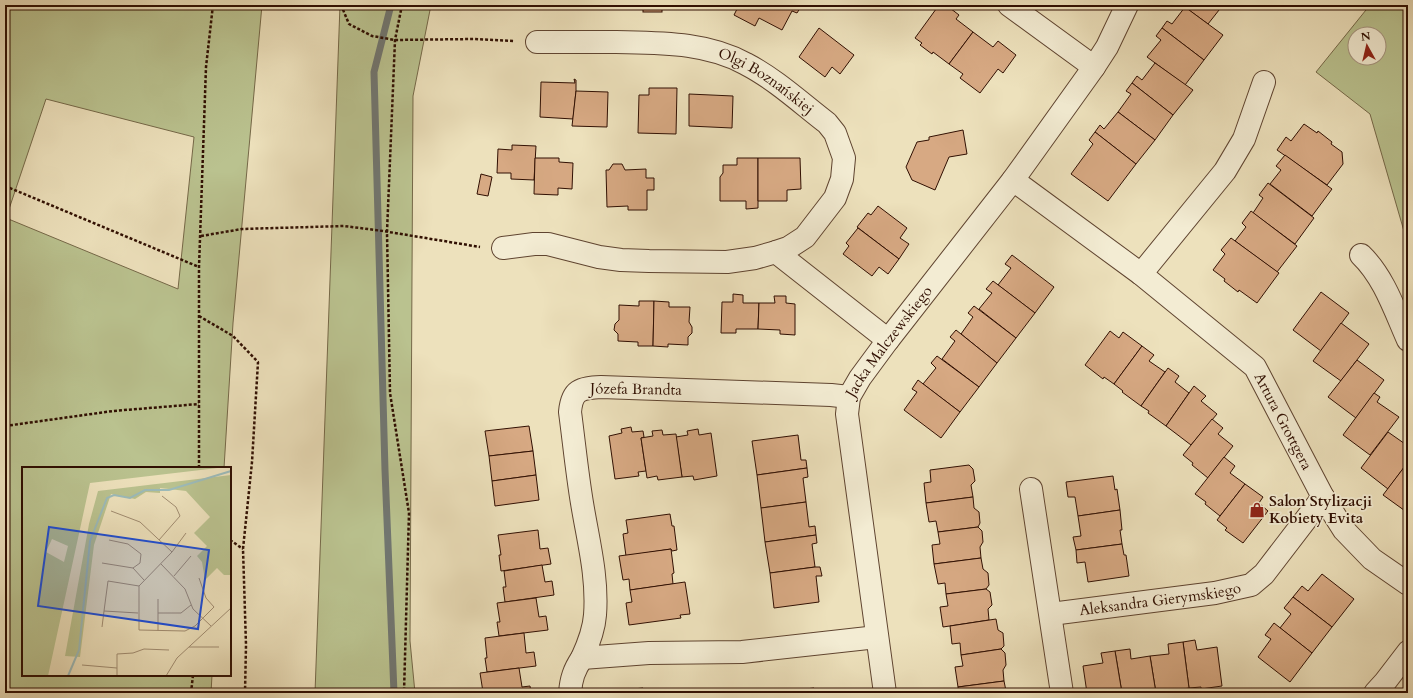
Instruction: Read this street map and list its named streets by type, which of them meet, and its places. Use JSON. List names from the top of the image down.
{
  "streets": {
    "street": [
      "Olgi Boznańskiej",
      "Jacka Malczewskiego",
      "Józefa Brandta",
      "Artura Grottgera",
      "Aleksandra Gierymskiego"
    ]
  },
  "crossings": [
    ["Jacka Malczewskiego", "Józefa Brandta"],
    ["Jacka Malczewskiego", "Artura Grottgera"],
    ["Artura Grottgera", "Aleksandra Gierymskiego"]
  ],
  "places": {
    "shop": ["Salon Stylizacji Kobiety Evita"]
  },
  "north": "top"
}
